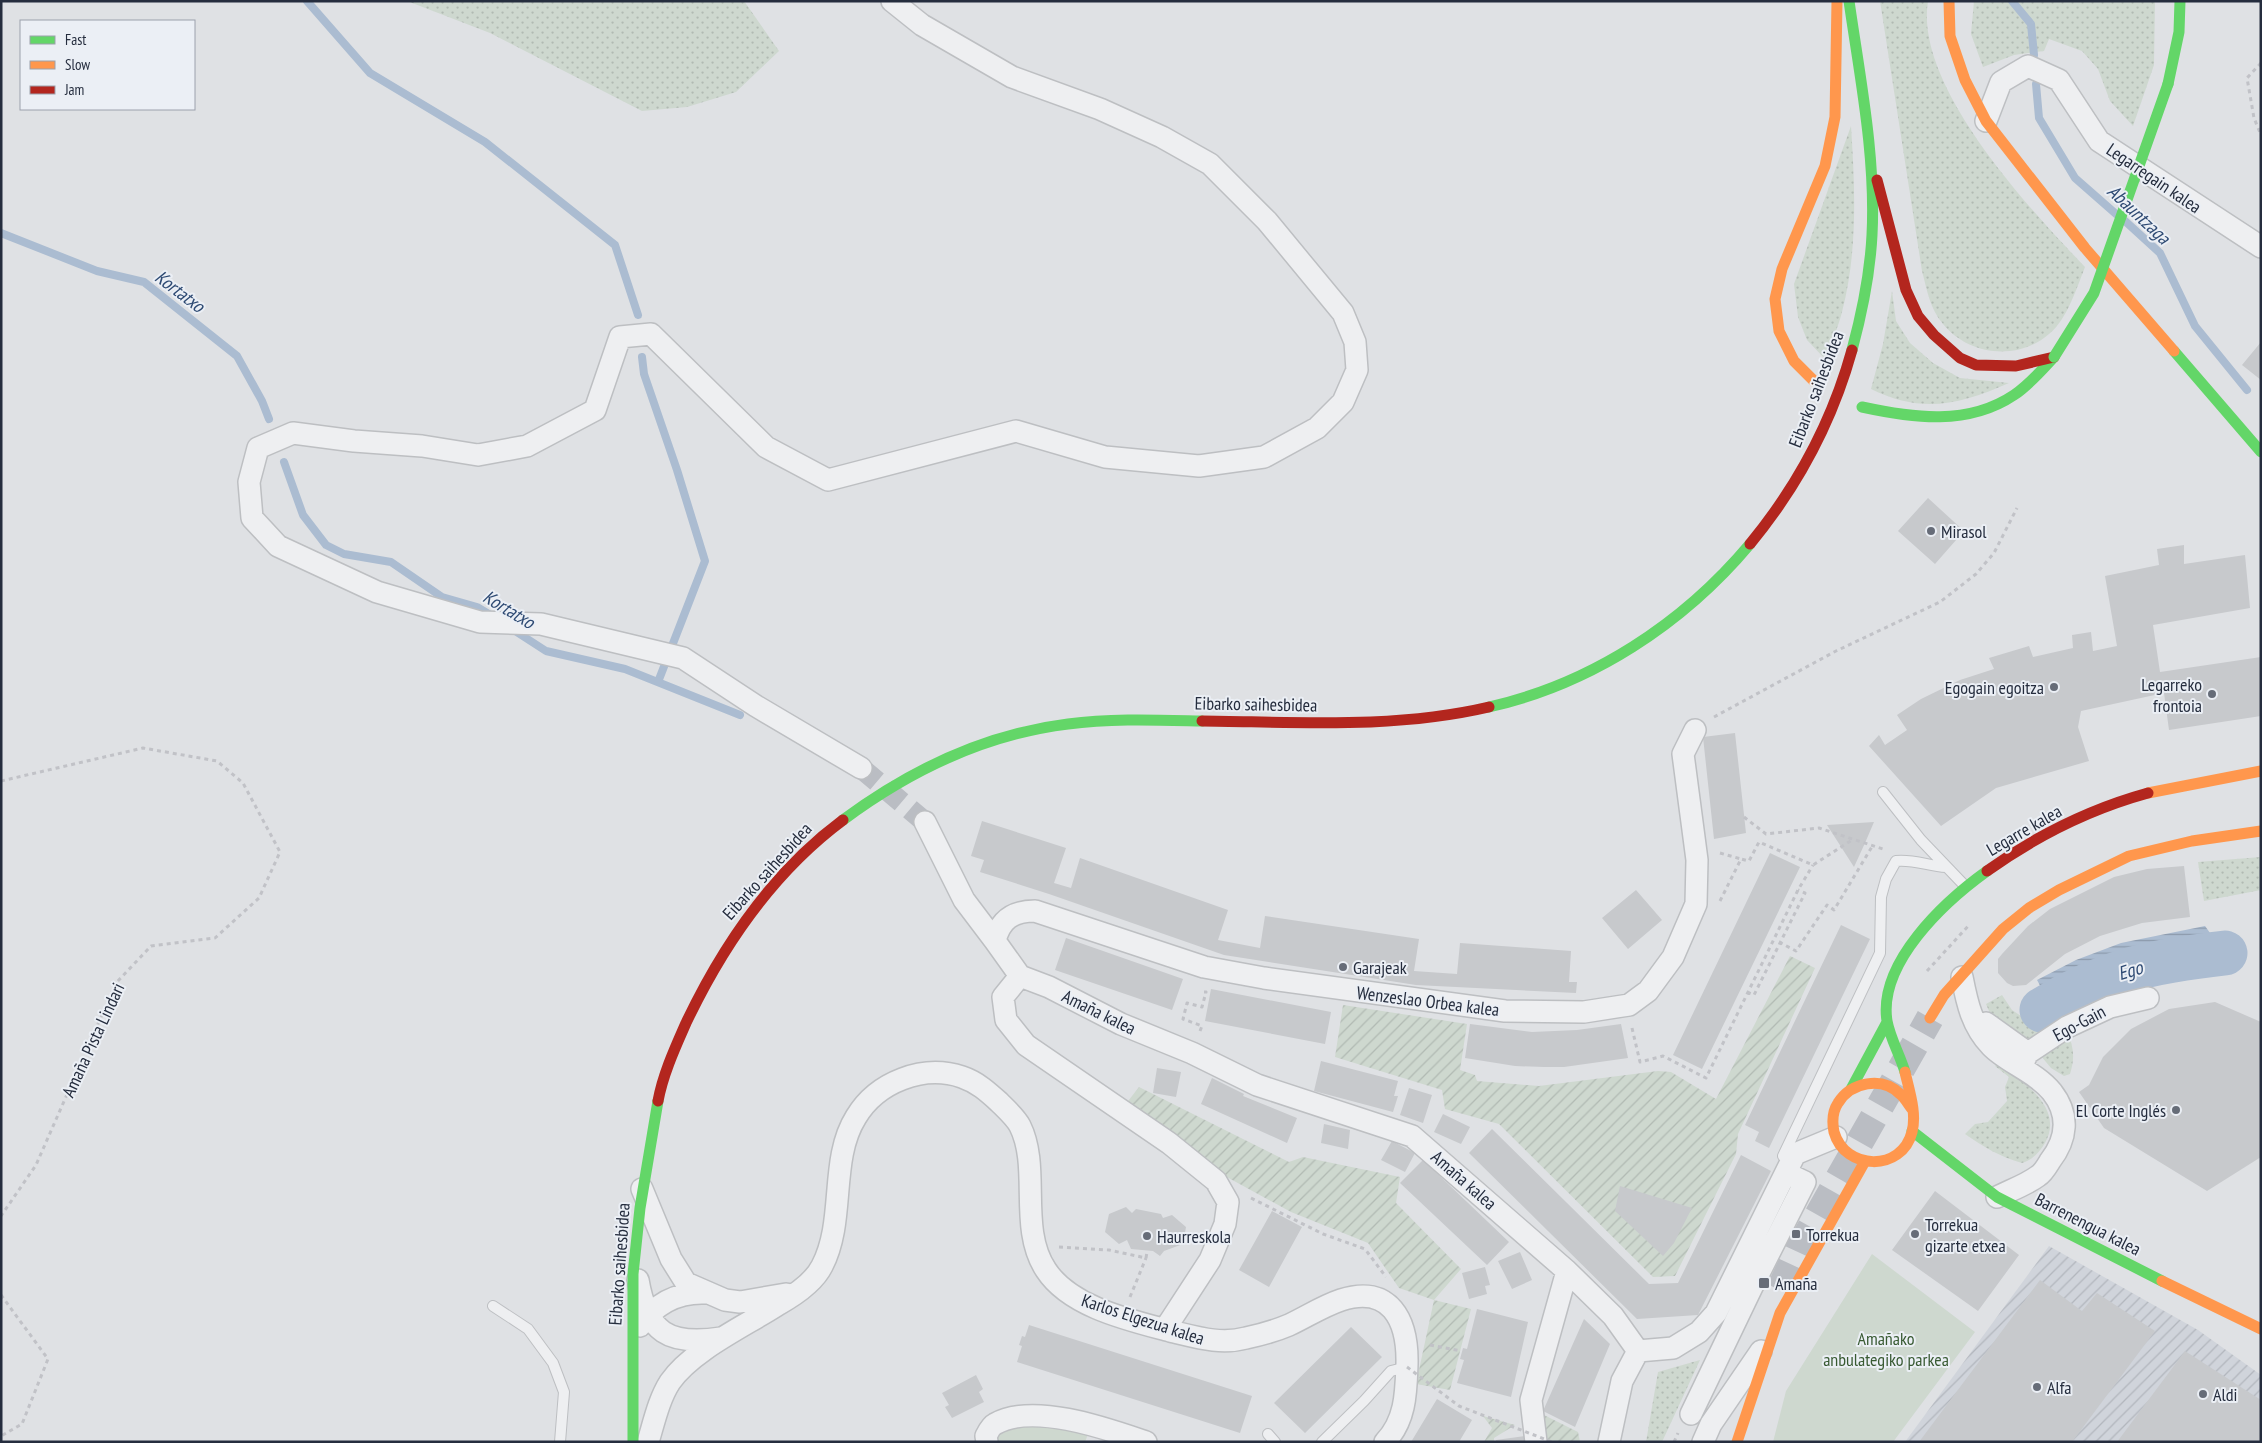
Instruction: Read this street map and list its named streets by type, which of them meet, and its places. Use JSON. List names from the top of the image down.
{
  "streets": {
    "main road": ["Eibarko saihesbidea", "Legarre kalea", "Barrenengua kalea"],
    "street": [
      "Legarregain kalea",
      "Wenzeslao Orbea kalea",
      "Amaña kalea",
      "Ego-Gain",
      "Karlos Elgezua kalea"
    ],
    "path": ["Amaña Pista Lindari"]
  },
  "water": ["Abauntzaga", "Kortatxo", "Ego"],
  "parks": ["Amañako anbulategiko parkea"],
  "places": {
    "other": [
      "Mirasol",
      "Egogain egoitza",
      "Legarreko frontoia",
      "Garajeak",
      "El Corte Inglés",
      "Torrekua gizarte etxea",
      "Haurreskola",
      "Alfa",
      "Aldi"
    ],
    "transit": ["Torrekua", "Amaña"]
  },
  "legend": ["Fast", "Slow", "Jam"]
}
